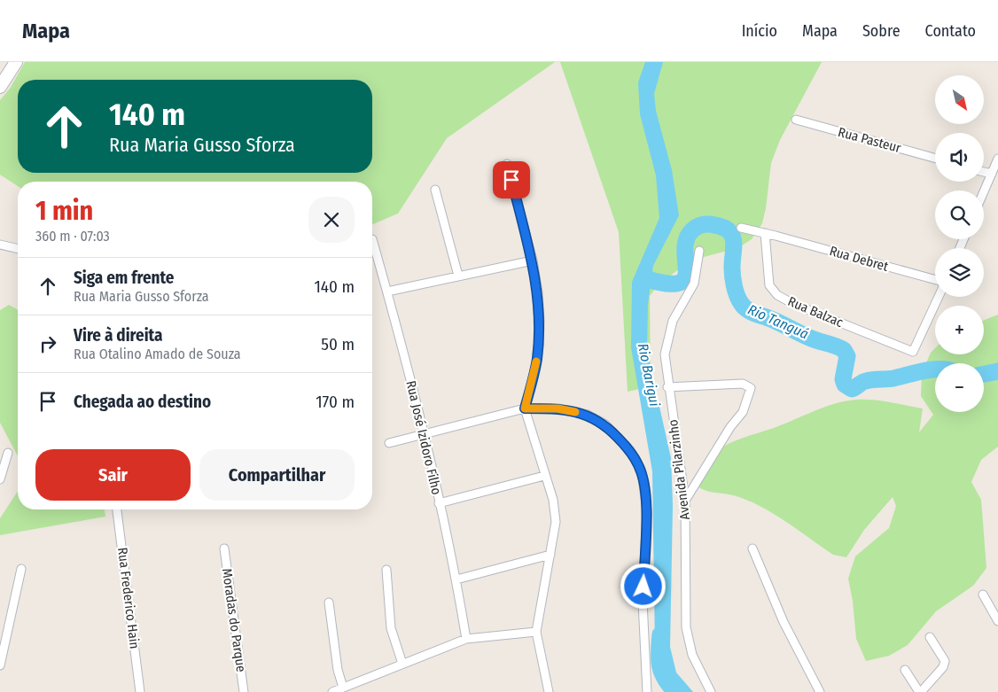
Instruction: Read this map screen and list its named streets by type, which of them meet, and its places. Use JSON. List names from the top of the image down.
{
  "streets": {
    "street": [
      "Rua Pasteur",
      "Rua Debret",
      "Rua Balzac",
      "Rua José Izidoro Filho",
      "Avenida Pilarzinho",
      "Rua Frederico Hain",
      "Moradas do Parque"
    ]
  },
  "crossings": [
    ["Rua Debret", "Rua Balzac"]
  ],
  "water": ["Rio Tanguá", "Rio Barigui"],
  "north": "bottom right",
  "page": {
    "header": "Mapa",
    "nav": [
      "Início",
      "Mapa",
      "Sobre",
      "Contato"
    ],
    "map_buttons": ["+", "−"],
    "turn": ["140 m", "Rua Maria Gusso Sforza"],
    "heading": ["1 min", "360 m · 07:03"],
    "list": [
      {
        "name": "Siga em frente",
        "note": "Rua Maria Gusso Sforza",
        "value": "140 m"
      },
      {
        "name": "Vire à direita",
        "note": "Rua Otalino Amado de Souza",
        "value": "50 m"
      },
      {
        "name": "Chegada ao destino",
        "value": "170 m"
      }
    ],
    "buttons": ["Sair", "Compartilhar"]
  }
}
